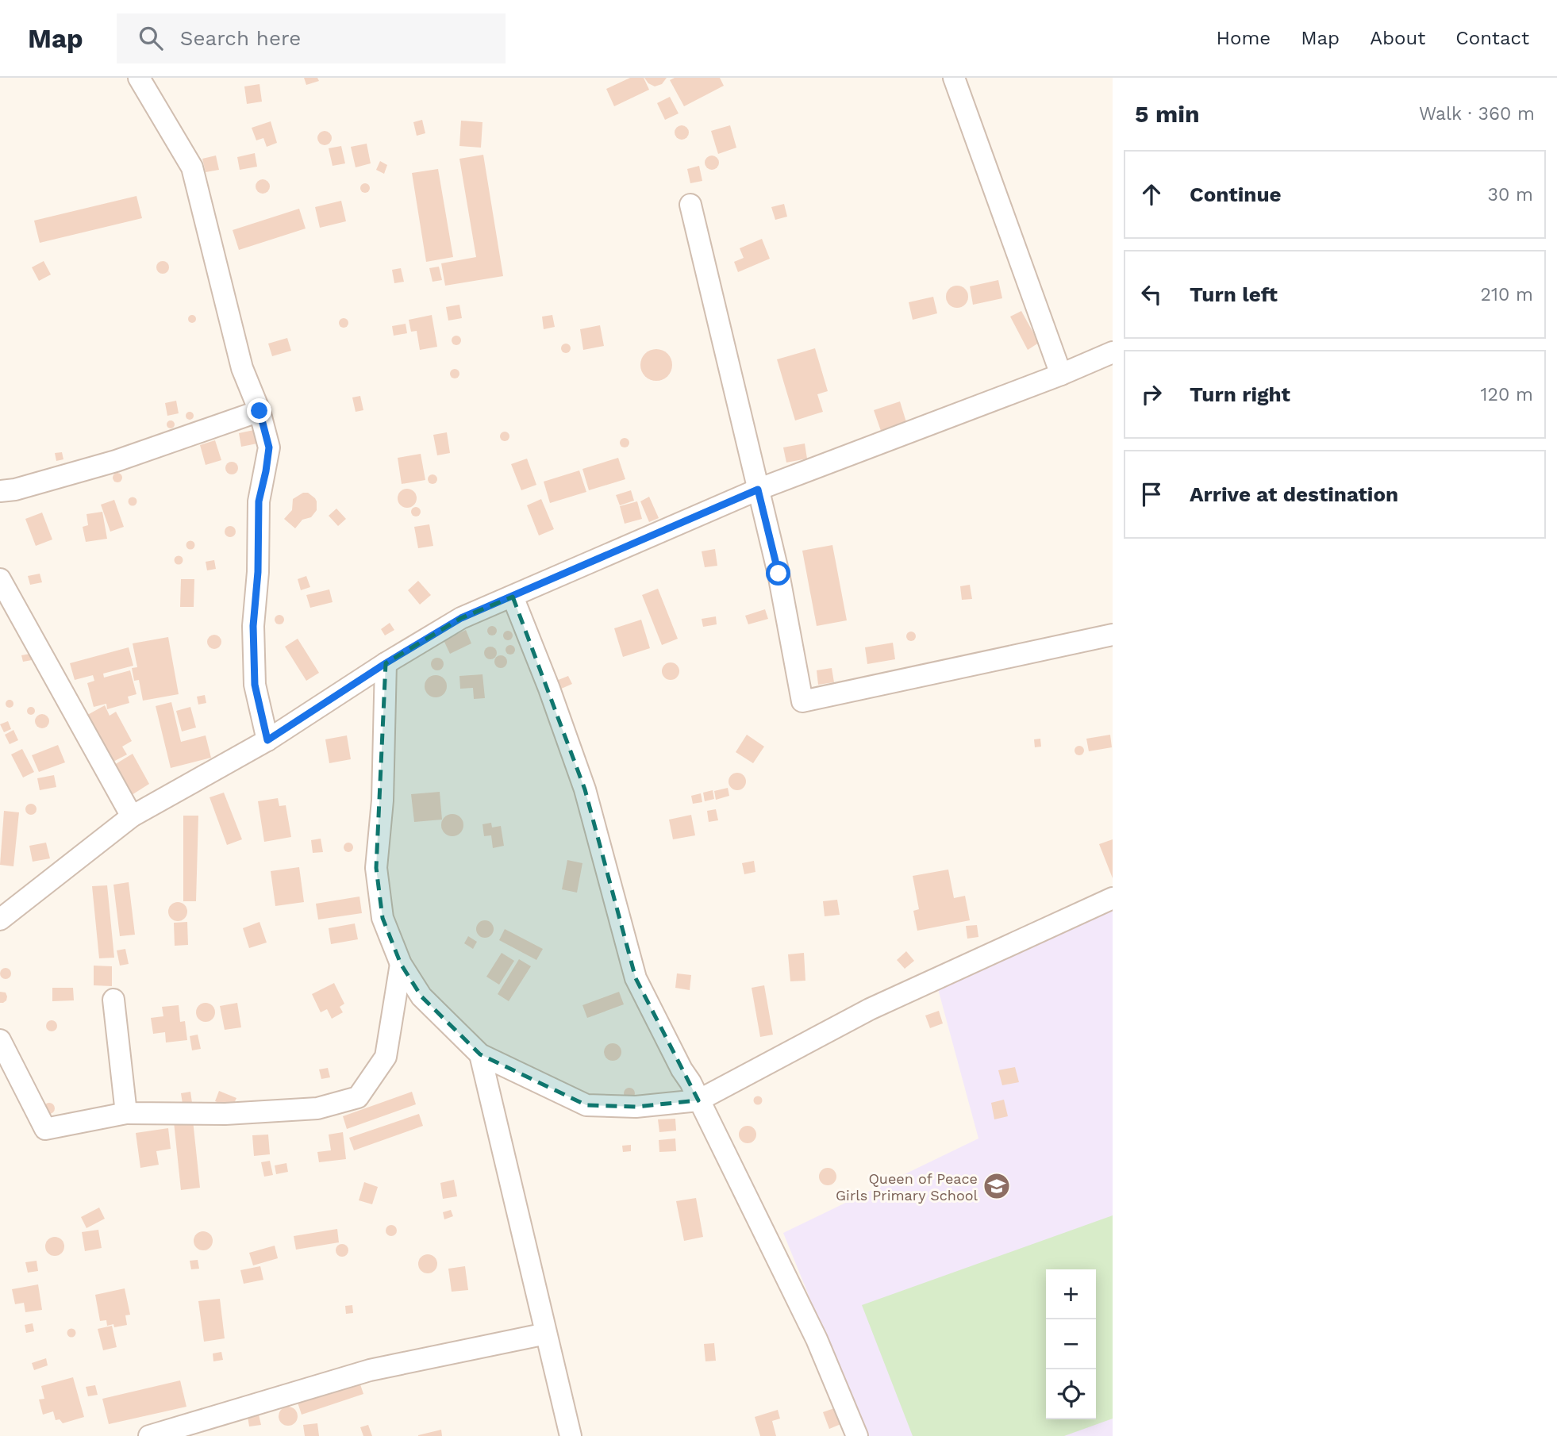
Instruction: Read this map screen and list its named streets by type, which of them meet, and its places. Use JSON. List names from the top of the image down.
{
  "places": {
    "school or university": ["Queen of Peace Girls Primary School"]
  },
  "page": {
    "header": "Map",
    "search": "Search here",
    "nav": [
      "Home",
      "Map",
      "About",
      "Contact"
    ],
    "heading": ["5 min", "Walk · 360 m"],
    "list": [
      ["Continue", "30 m"],
      ["Turn left", "210 m"],
      ["Turn right", "120 m"],
      "Arrive at destination"
    ],
    "map_buttons": ["+", "−"]
  }
}
